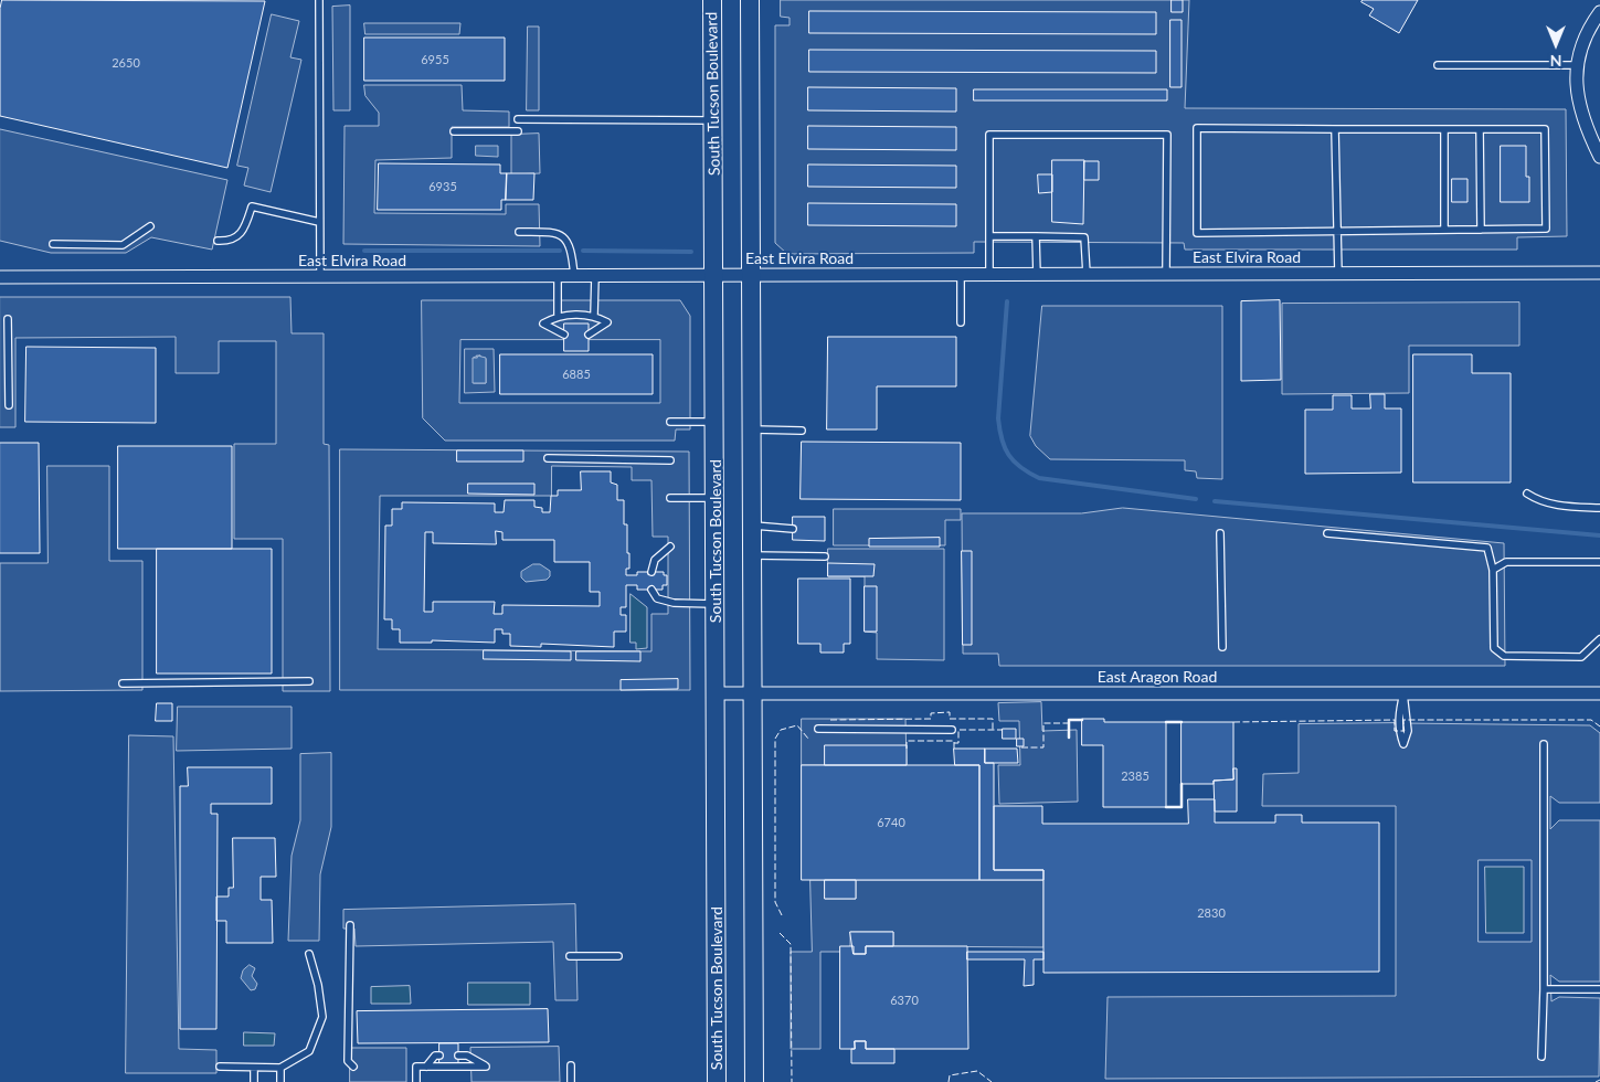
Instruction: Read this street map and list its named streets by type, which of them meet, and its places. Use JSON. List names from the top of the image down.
{
  "streets": {
    "main road": ["South Tucson Boulevard"],
    "street": ["East Elvira Road", "East Aragon Road"]
  },
  "crossings": [
    ["South Tucson Boulevard", "East Elvira Road"],
    ["South Tucson Boulevard", "East Aragon Road"]
  ],
  "house_numbers": [
    "6955",
    "2650",
    "6935",
    "6885",
    "2385",
    "6740",
    "2830",
    "6370"
  ],
  "north": "bottom"
}
